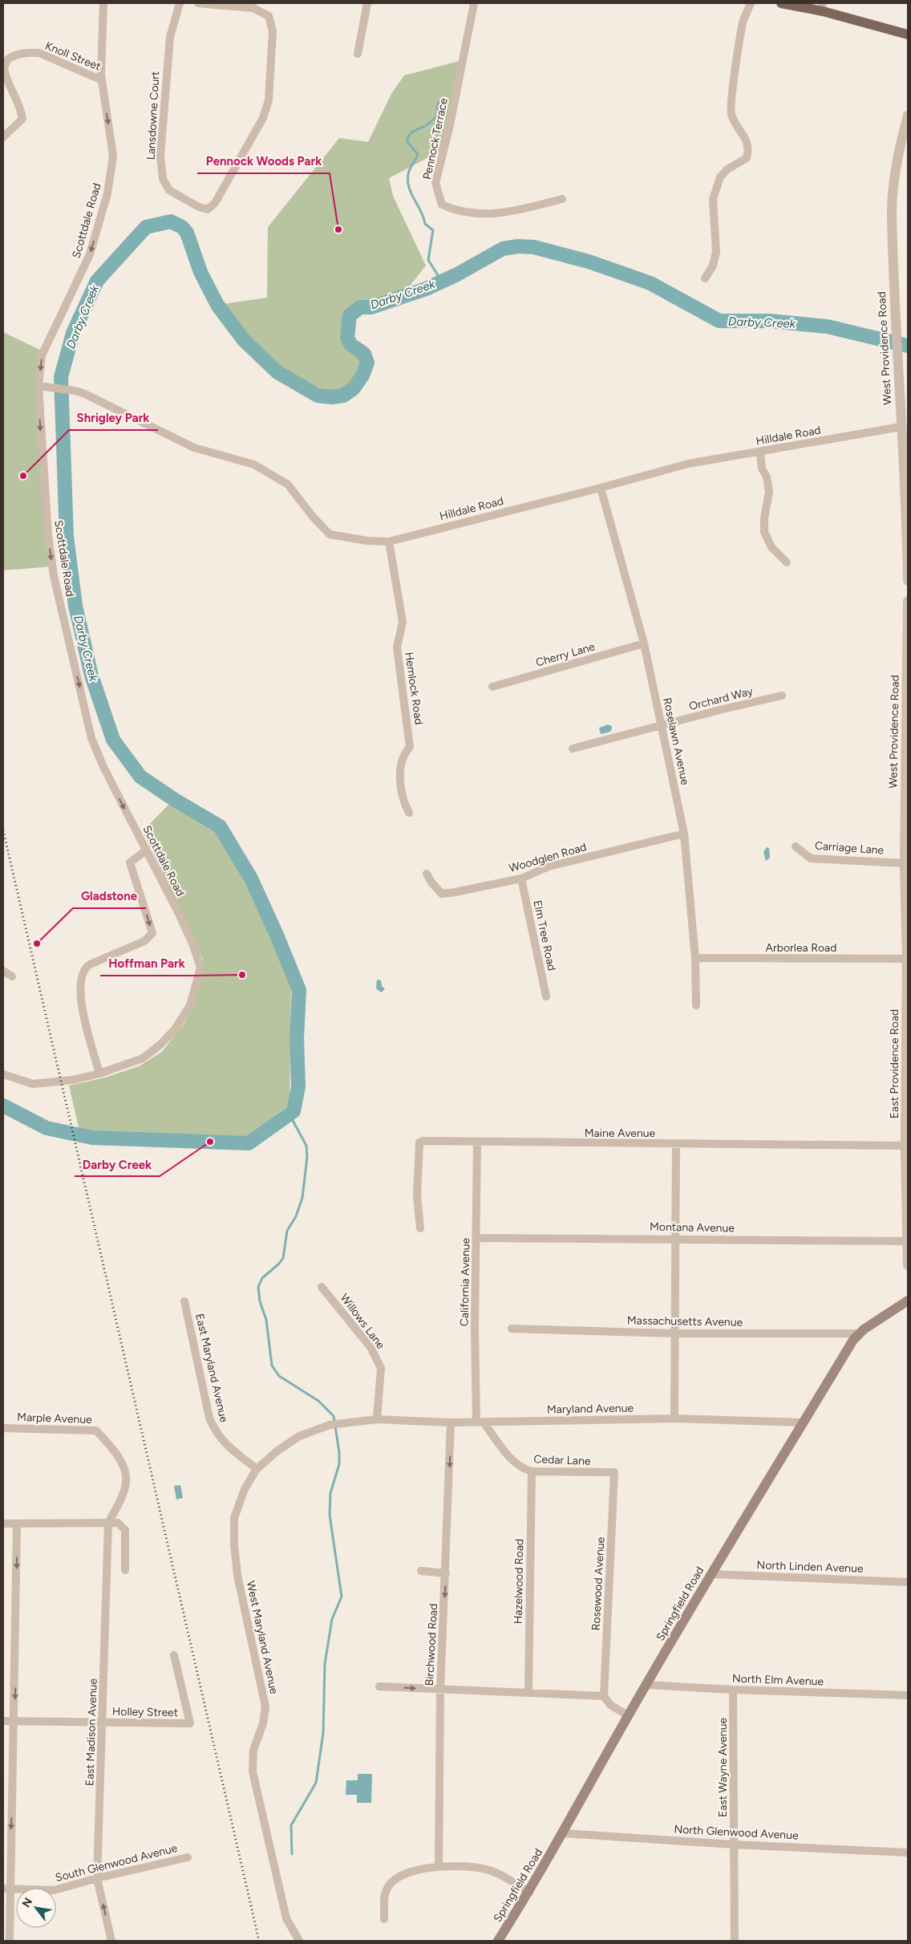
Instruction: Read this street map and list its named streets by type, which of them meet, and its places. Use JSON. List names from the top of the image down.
{
  "streets": {
    "main road": ["Springfield Road"],
    "street": [
      "Knoll Street",
      "Lansdowne Court",
      "Pennock Terrace",
      "Scottdale Road",
      "West Providence Road",
      "Hilldale Road",
      "Cherry Lane",
      "Hemlock Road",
      "Orchard Way",
      "Roselawn Avenue",
      "Carriage Lane",
      "Woodglen Road",
      "Elm Tree Road",
      "Arborlea Road",
      "East Providence Road",
      "Maine Avenue",
      "Montana Avenue",
      "California Avenue",
      "Willows Lane",
      "Massachusetts Avenue",
      "East Maryland Avenue",
      "Maryland Avenue",
      "Marple Avenue",
      "Cedar Lane",
      "North Linden Avenue",
      "Hazelwood Road",
      "Rosewood Avenue",
      "West Maryland Avenue",
      "Birchwood Road",
      "North Elm Avenue",
      "Holley Street",
      "East Madison Avenue",
      "East Wayne Avenue",
      "North Glenwood Avenue",
      "South Glenwood Avenue"
    ]
  },
  "crossings": [
    ["Knoll Street", "Scottdale Road"],
    ["Scottdale Road", "Hilldale Road"],
    ["West Providence Road", "Hilldale Road"],
    ["West Providence Road", "Carriage Lane"],
    ["West Providence Road", "East Providence Road"],
    ["Hilldale Road", "Hemlock Road"],
    ["Hilldale Road", "Roselawn Avenue"],
    ["Cherry Lane", "Roselawn Avenue"],
    ["Orchard Way", "Roselawn Avenue"],
    ["Roselawn Avenue", "Woodglen Road"],
    ["Roselawn Avenue", "Arborlea Road"],
    ["Carriage Lane", "East Providence Road"],
    ["Woodglen Road", "Elm Tree Road"],
    ["Arborlea Road", "East Providence Road"],
    ["East Providence Road", "Maine Avenue"],
    ["East Providence Road", "Montana Avenue"],
    ["Maine Avenue", "California Avenue"],
    ["Montana Avenue", "California Avenue"],
    ["California Avenue", "Maryland Avenue"],
    ["California Avenue", "Cedar Lane"],
    ["Willows Lane", "Maryland Avenue"],
    ["Willows Lane", "West Maryland Avenue"],
    ["Massachusetts Avenue", "Springfield Road"],
    ["East Maryland Avenue", "West Maryland Avenue"],
    ["Maryland Avenue", "Cedar Lane"],
    ["Maryland Avenue", "Springfield Road"],
    ["Maryland Avenue", "West Maryland Avenue"],
    ["Maryland Avenue", "Birchwood Road"],
    ["Marple Avenue", "East Madison Avenue"],
    ["Cedar Lane", "Hazelwood Road"],
    ["Cedar Lane", "Rosewood Avenue"],
    ["North Linden Avenue", "Springfield Road"],
    ["Springfield Road", "North Elm Avenue"],
    ["Springfield Road", "North Glenwood Avenue"],
    ["North Elm Avenue", "East Wayne Avenue"],
    ["Holley Street", "East Madison Avenue"],
    ["East Madison Avenue", "South Glenwood Avenue"],
    ["East Wayne Avenue", "North Glenwood Avenue"]
  ],
  "one_way": ["Scottdale Road", "Birchwood Road"],
  "water": ["Darby Creek"],
  "places": [
    "Pennock Woods Park",
    "Shrigley Park",
    "Gladstone",
    "Hoffman Park",
    "Darby Creek"
  ],
  "north": "top left"
}
